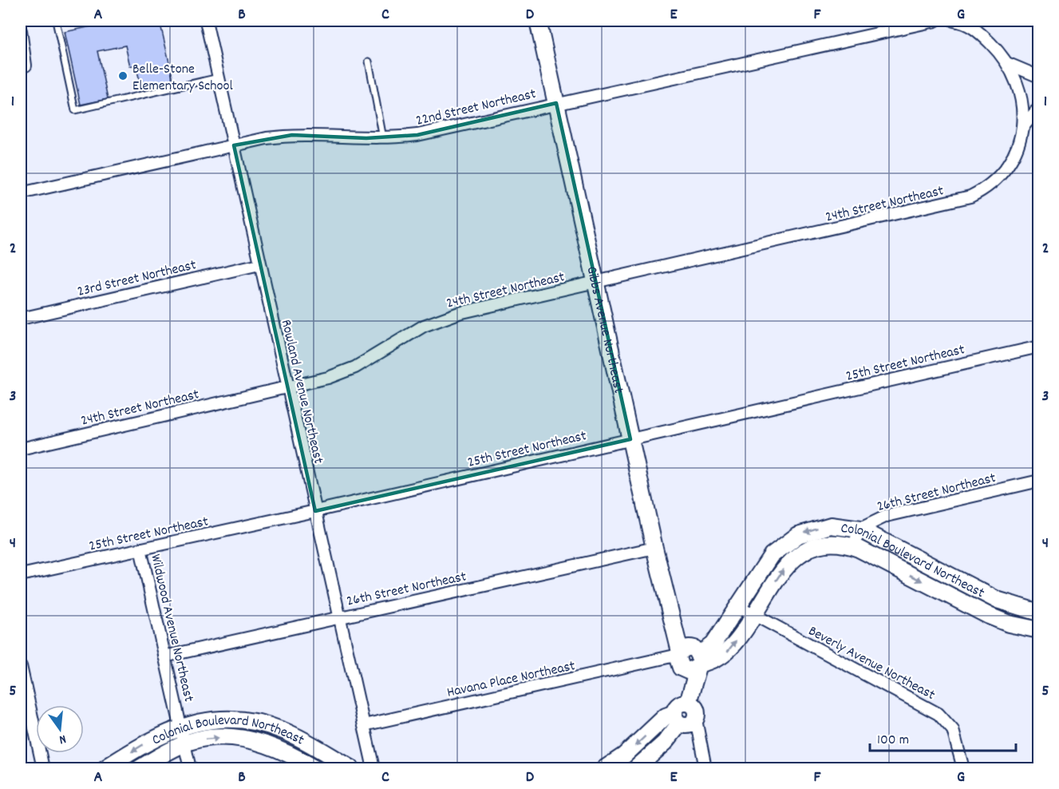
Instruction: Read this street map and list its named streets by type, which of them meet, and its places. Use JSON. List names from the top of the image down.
{
  "streets": {
    "street": [
      "22nd Street Northeast",
      "24th Street Northeast",
      "23rd Street Northeast",
      "Gibbs Avenue Northeast",
      "25th Street Northeast",
      "Rowland Avenue Northeast",
      "26th Street Northeast",
      "Colonial Boulevard Northeast",
      "Wildwood Avenue Northeast",
      "Beverly Avenue Northeast",
      "Havana Place Northeast"
    ]
  },
  "crossings": [
    ["22nd Street Northeast", "Gibbs Avenue Northeast"],
    ["22nd Street Northeast", "Rowland Avenue Northeast"],
    ["24th Street Northeast", "Gibbs Avenue Northeast"],
    ["24th Street Northeast", "Rowland Avenue Northeast"],
    ["23rd Street Northeast", "Rowland Avenue Northeast"],
    ["Gibbs Avenue Northeast", "25th Street Northeast"],
    ["Gibbs Avenue Northeast", "26th Street Northeast"],
    ["Gibbs Avenue Northeast", "Colonial Boulevard Northeast"],
    ["Gibbs Avenue Northeast", "Havana Place Northeast"],
    ["25th Street Northeast", "Rowland Avenue Northeast"],
    ["25th Street Northeast", "Wildwood Avenue Northeast"],
    ["Rowland Avenue Northeast", "26th Street Northeast"],
    ["Rowland Avenue Northeast", "Havana Place Northeast"],
    ["26th Street Northeast", "Colonial Boulevard Northeast"],
    ["26th Street Northeast", "Wildwood Avenue Northeast"],
    ["Colonial Boulevard Northeast", "Wildwood Avenue Northeast"],
    ["Colonial Boulevard Northeast", "Beverly Avenue Northeast"],
    ["Colonial Boulevard Northeast", "Havana Place Northeast"]
  ],
  "places": ["Belle-Stone Elementary School"],
  "scale_bar": "100 m",
  "north": "bottom",
  "grid": {
    "columns": [
      "A",
      "B",
      "C",
      "D",
      "E",
      "F",
      "G"
    ],
    "rows": [
      "1",
      "2",
      "3",
      "4",
      "5"
    ]
  }
}
